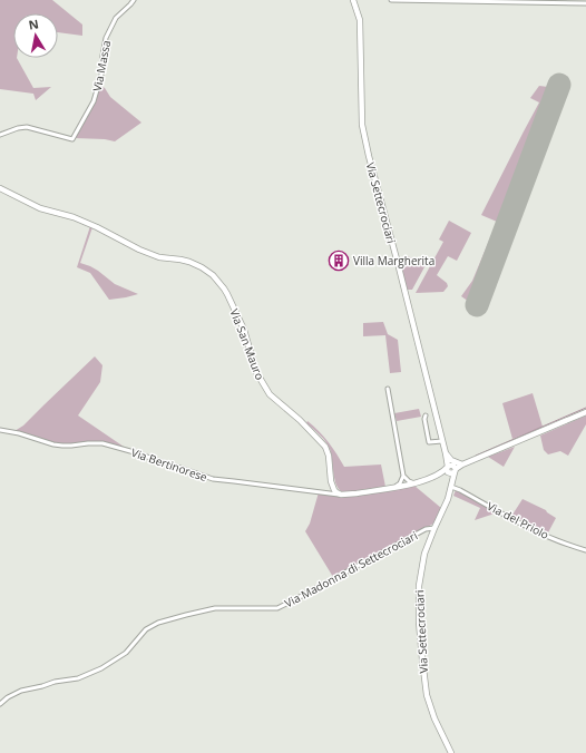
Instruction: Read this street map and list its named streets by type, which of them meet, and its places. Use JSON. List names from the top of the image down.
{
  "streets": {
    "main road": ["Via Settecrociari", "Via San Mauro"],
    "street": [
      "Via Massa",
      "Via Bertinorese",
      "Via del Priolo",
      "Via Madonna di Settecrociari"
    ]
  },
  "crossings": [
    ["Via Settecrociari", "Via del Priolo"],
    ["Via Settecrociari", "Via Madonna di Settecrociari"],
    ["Via San Mauro", "Via Bertinorese"]
  ],
  "places": {
    "building": ["Villa Margherita"]
  },
  "north": "top"
}
